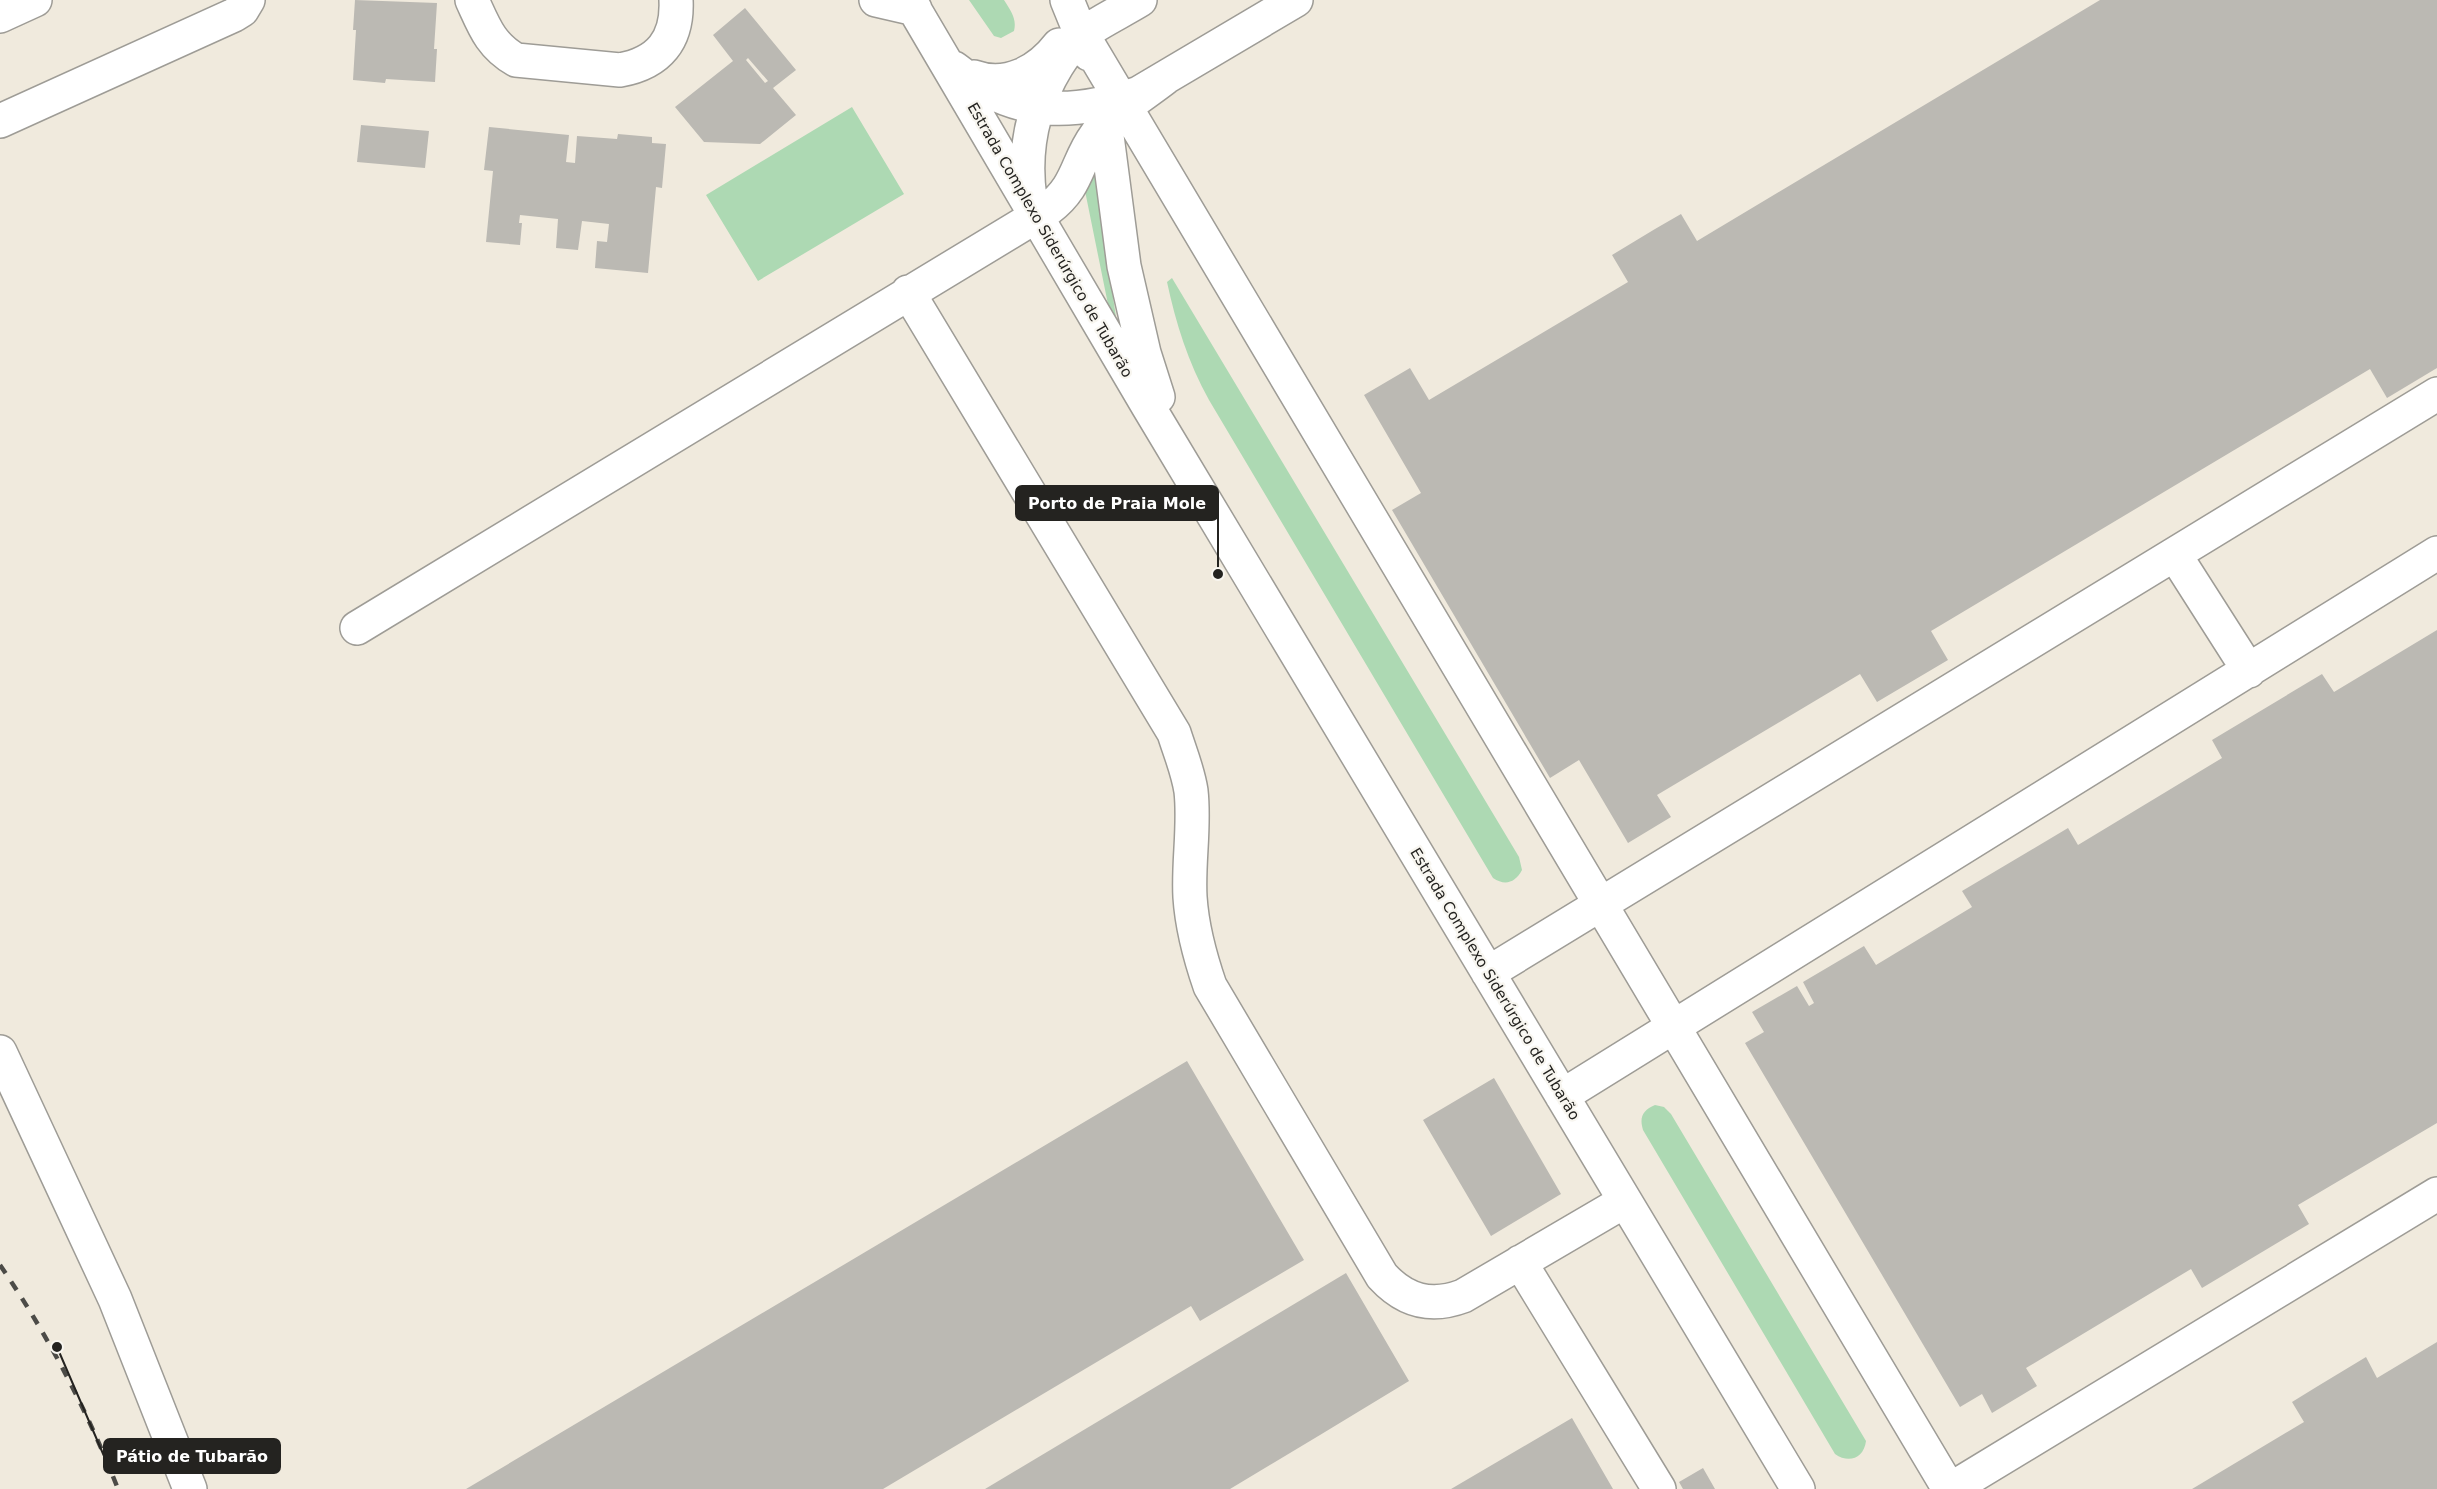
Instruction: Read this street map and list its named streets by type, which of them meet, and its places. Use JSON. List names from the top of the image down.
{
  "streets": {
    "lane": ["Estrada Complexo Siderúrgico de Tubarão"]
  },
  "places": ["Porto de Praia Mole", "Pátio de Tubarão"]
}
